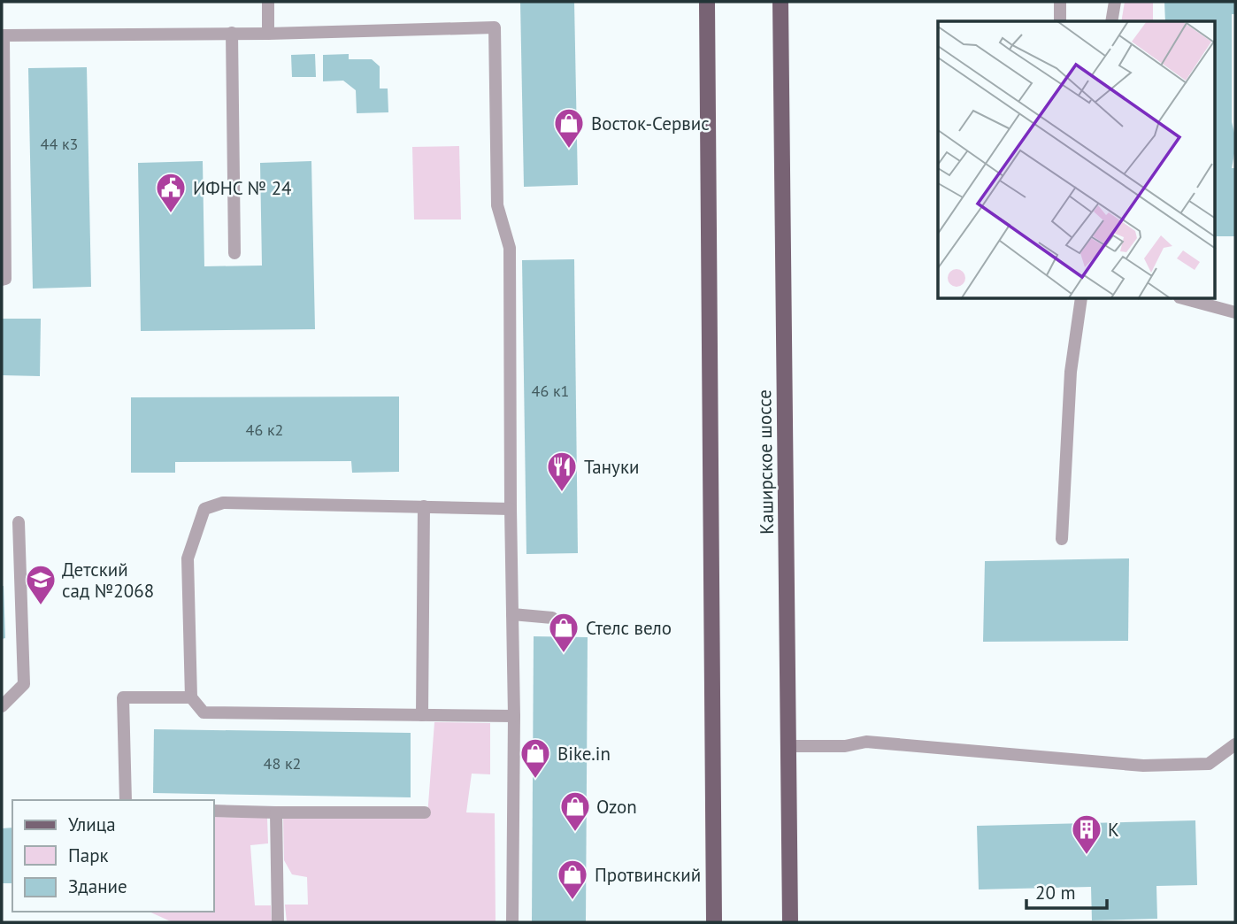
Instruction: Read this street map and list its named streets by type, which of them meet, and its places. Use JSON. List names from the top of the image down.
{
  "streets": {
    "main road": ["Каширское шоссе"]
  },
  "places": {
    "shop": [
      "Восток-Сервис",
      "Стелс вело",
      "Bike.in",
      "Ozon",
      "Протвинский"
    ],
    "public building": ["ИФНС № 24"],
    "restaurant": ["Тануки"],
    "school or university": ["Детский сад №2068"],
    "building": ["К"]
  },
  "house_numbers": [
    "44 к3",
    "46 к1",
    "46 к2",
    "48 к2"
  ],
  "legend": ["Улица", "Парк", "Здание"],
  "scale_bar": "20 m"
}
